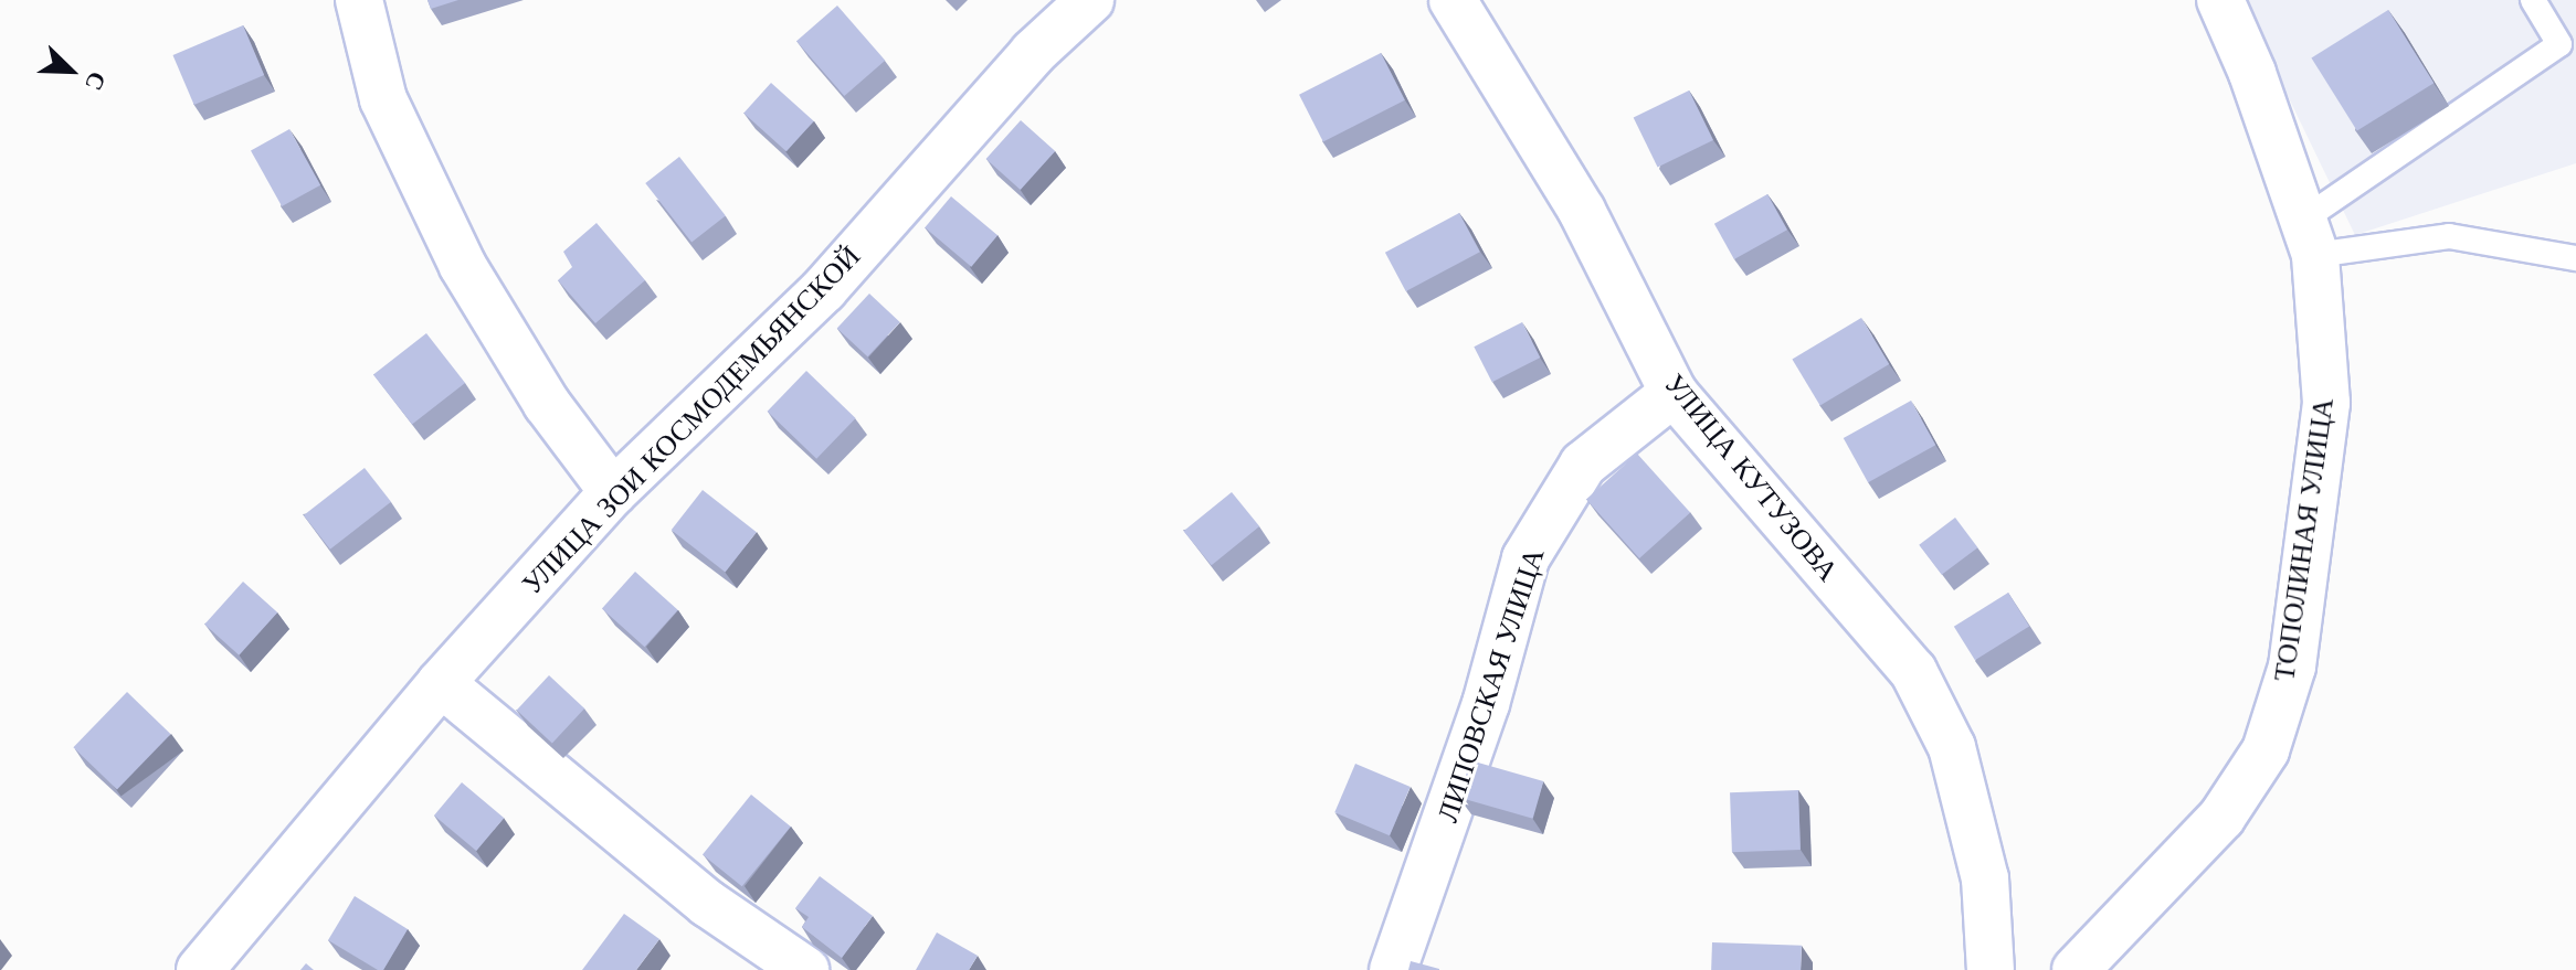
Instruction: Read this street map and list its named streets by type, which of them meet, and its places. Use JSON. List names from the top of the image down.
{
  "streets": {
    "street": [
      "УЛИЦА ЗОИ КОСМОДЕМЬЯНСКОЙ",
      "УЛИЦА КУТУЗОВА",
      "ТОПОЛИНАЯ УЛИЦА",
      "ЛИПОВСКАЯ УЛИЦА"
    ]
  },
  "crossings": [
    ["УЛИЦА КУТУЗОВА", "ЛИПОВСКАЯ УЛИЦА"]
  ],
  "north": "bottom right"
}
